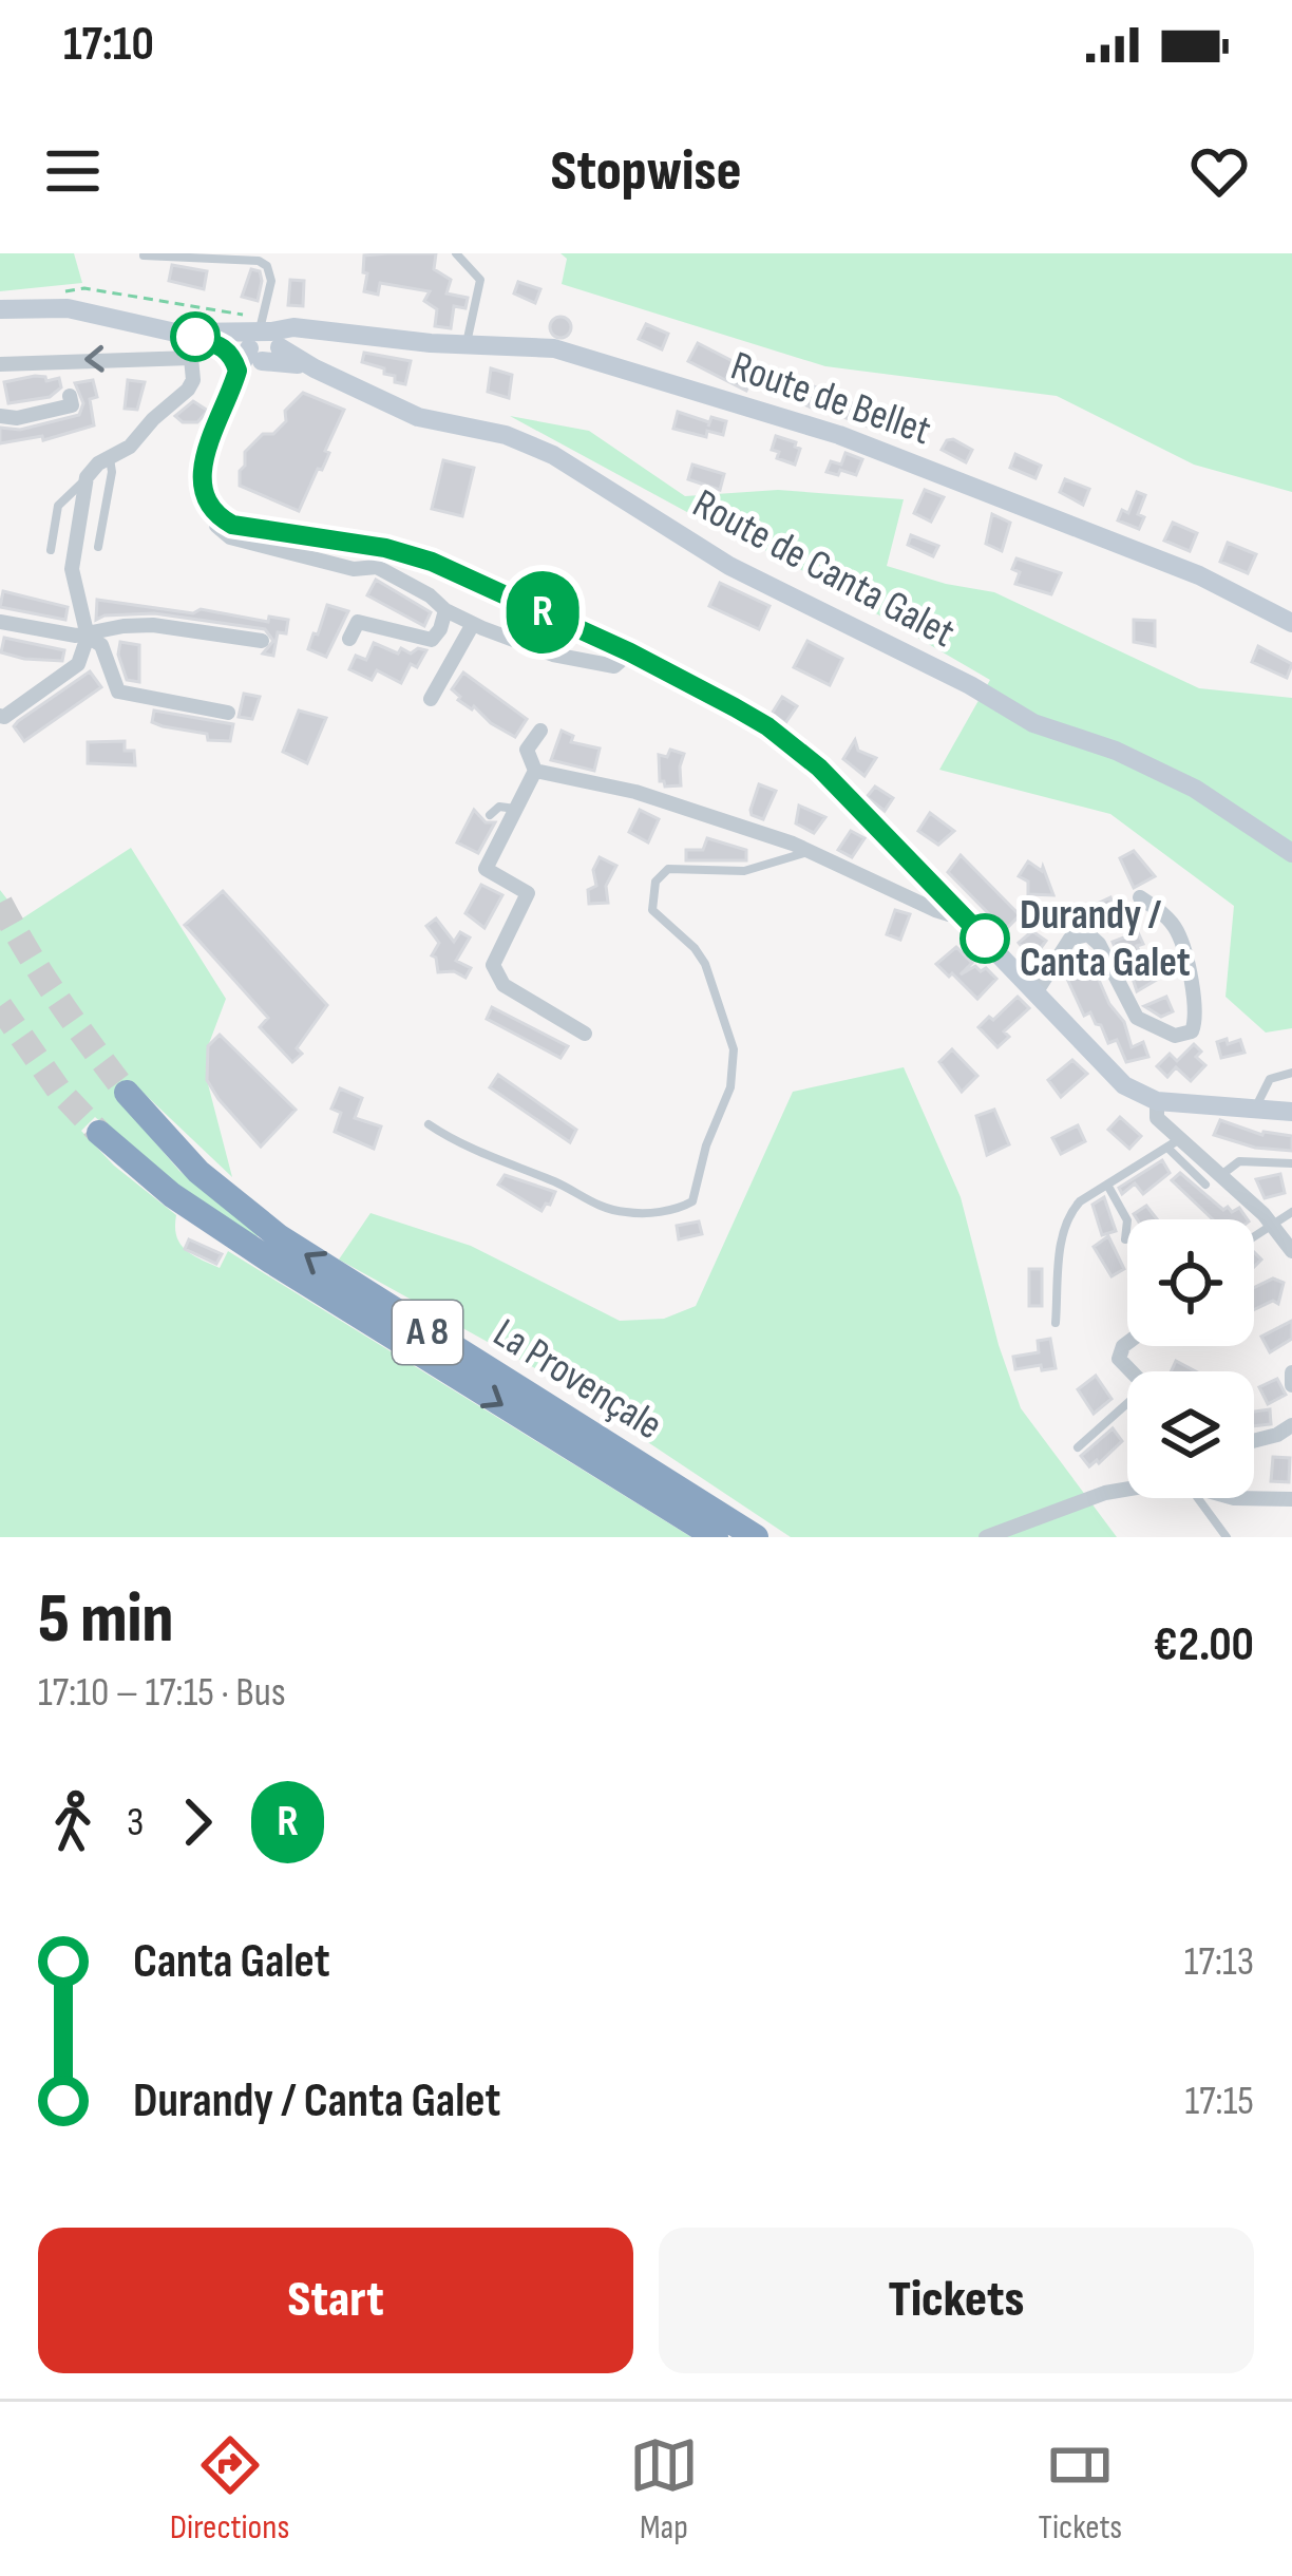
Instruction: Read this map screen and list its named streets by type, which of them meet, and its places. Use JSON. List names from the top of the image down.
{
  "streets": {
    "highway": ["A 8", "La Provençale"],
    "street": ["Route de Bellet", "Route de Canta Galet"]
  },
  "crossings": [
    ["Route de Bellet", "Route de Canta Galet"]
  ],
  "places": ["Durandy / Canta Galet"],
  "lines": ["bus line R"],
  "page": {
    "status": "17:10",
    "header": "Stopwise",
    "on_map": "R",
    "heading": ["5 min", "17:10 – 17:15 · Bus", "€2.00"],
    "legs": ["3", "R"],
    "list": [
      {
        "name": "Canta Galet",
        "value": "17:13"
      },
      {
        "name": "Durandy / Canta Galet",
        "value": "17:15"
      }
    ],
    "buttons": ["Start", "Tickets"],
    "tabs": ["Directions", "Map", "Tickets"]
  }
}
